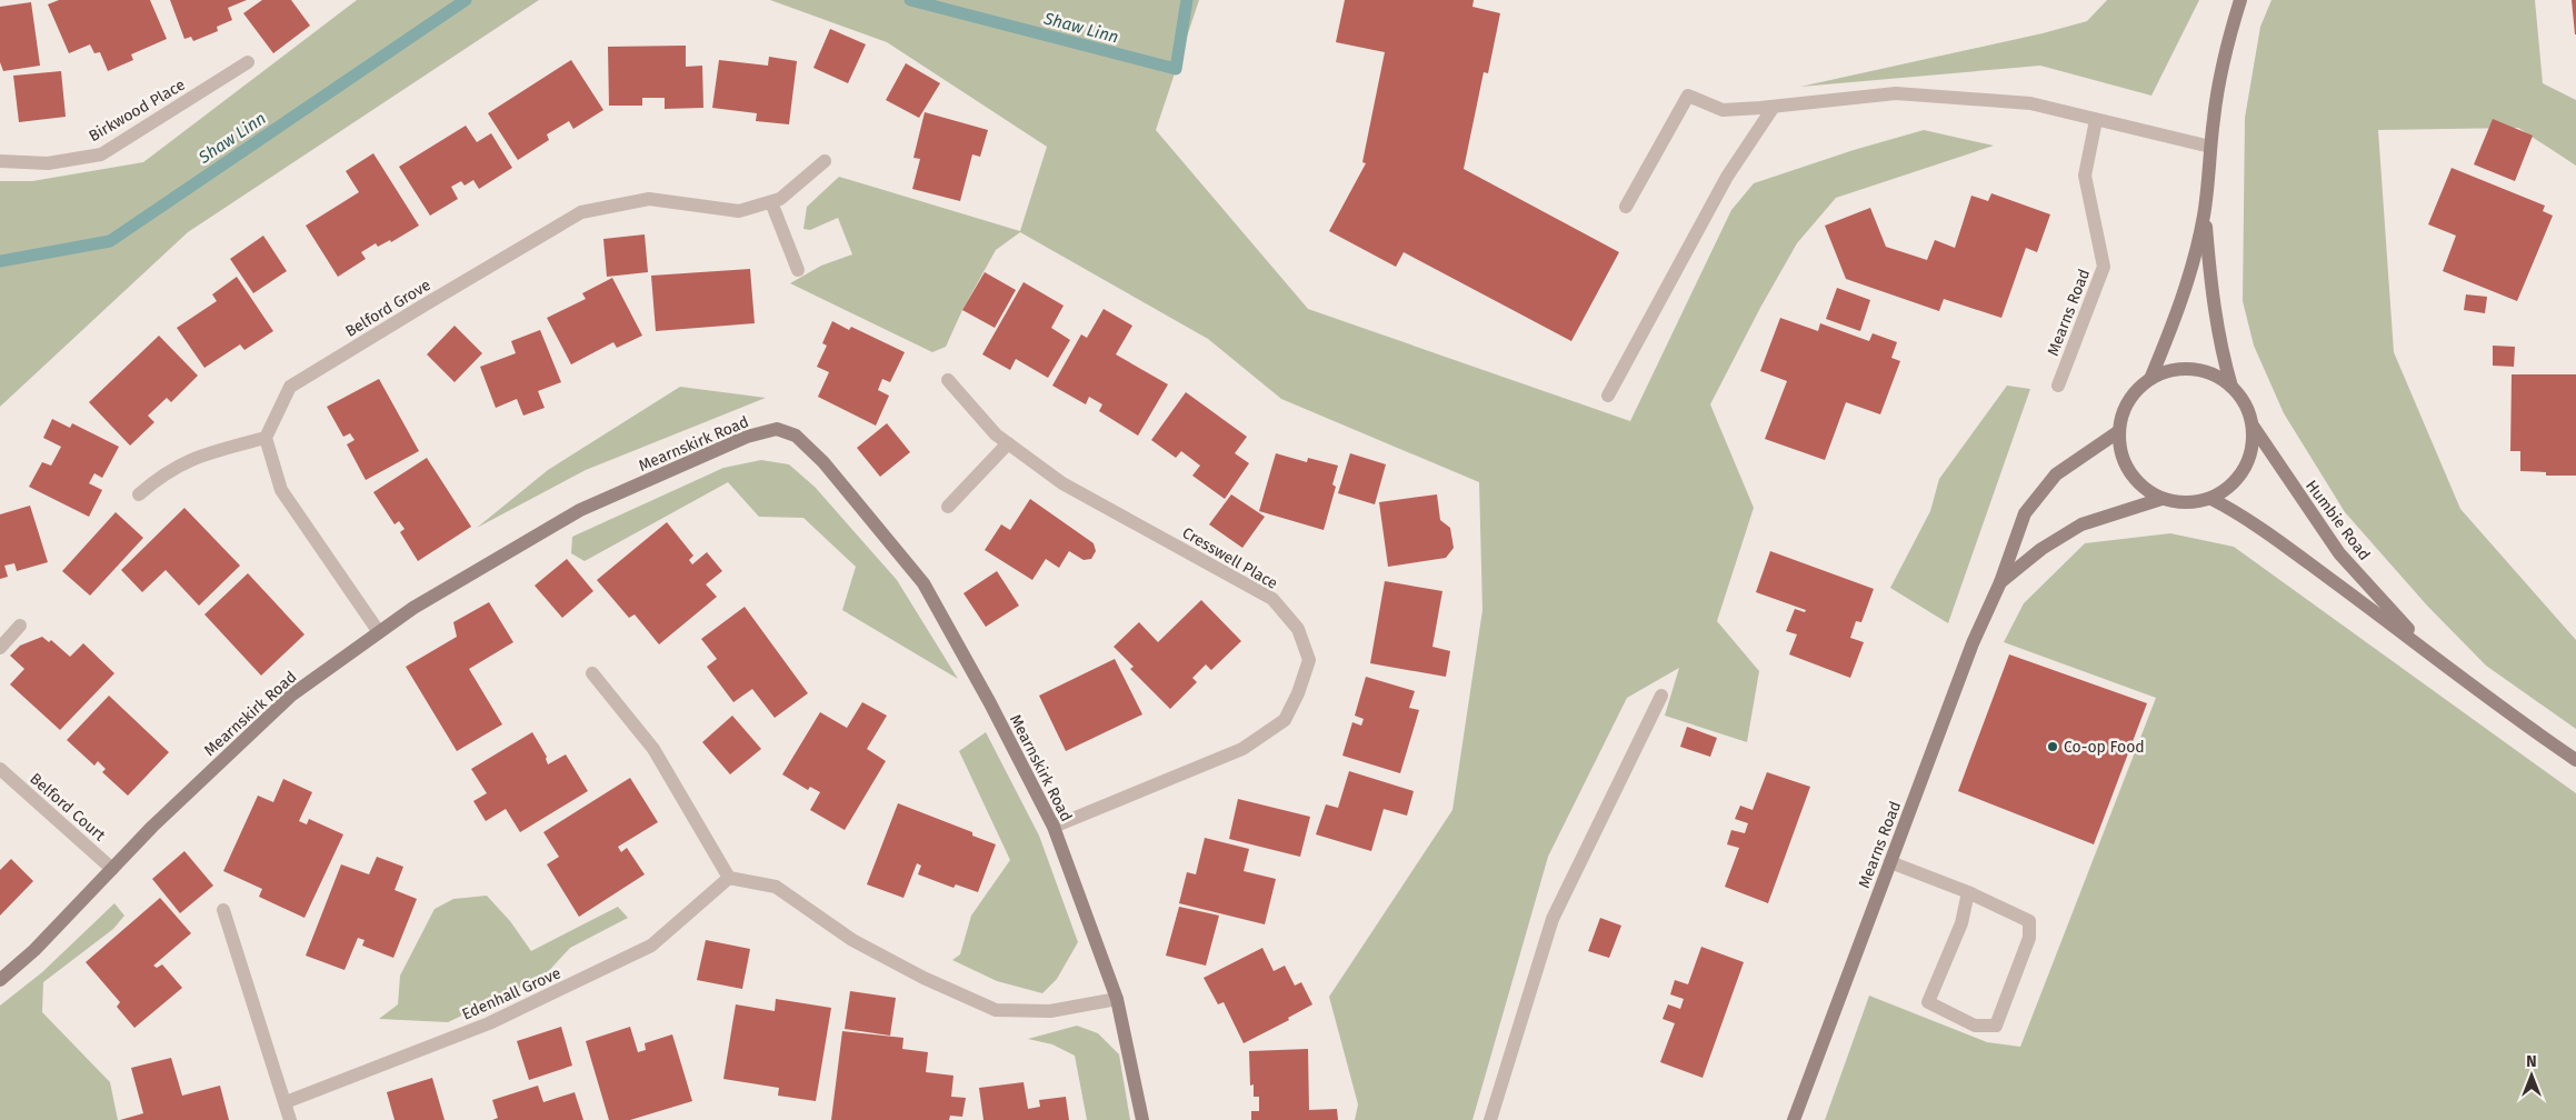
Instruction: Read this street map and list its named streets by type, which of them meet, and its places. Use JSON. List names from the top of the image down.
{
  "streets": {
    "street": [
      "Birkwood Place",
      "Belford Grove",
      "Mearns Road",
      "Mearnskirk Road",
      "Humbie Road",
      "Cresswell Place",
      "Belford Court",
      "Edenhall Grove"
    ]
  },
  "crossings": [
    ["Mearns Road", "Humbie Road"],
    ["Mearnskirk Road", "Cresswell Place"],
    ["Mearnskirk Road", "Belford Court"]
  ],
  "water": ["Shaw Linn"],
  "places": ["Co-op Food"],
  "north": "top"
}
